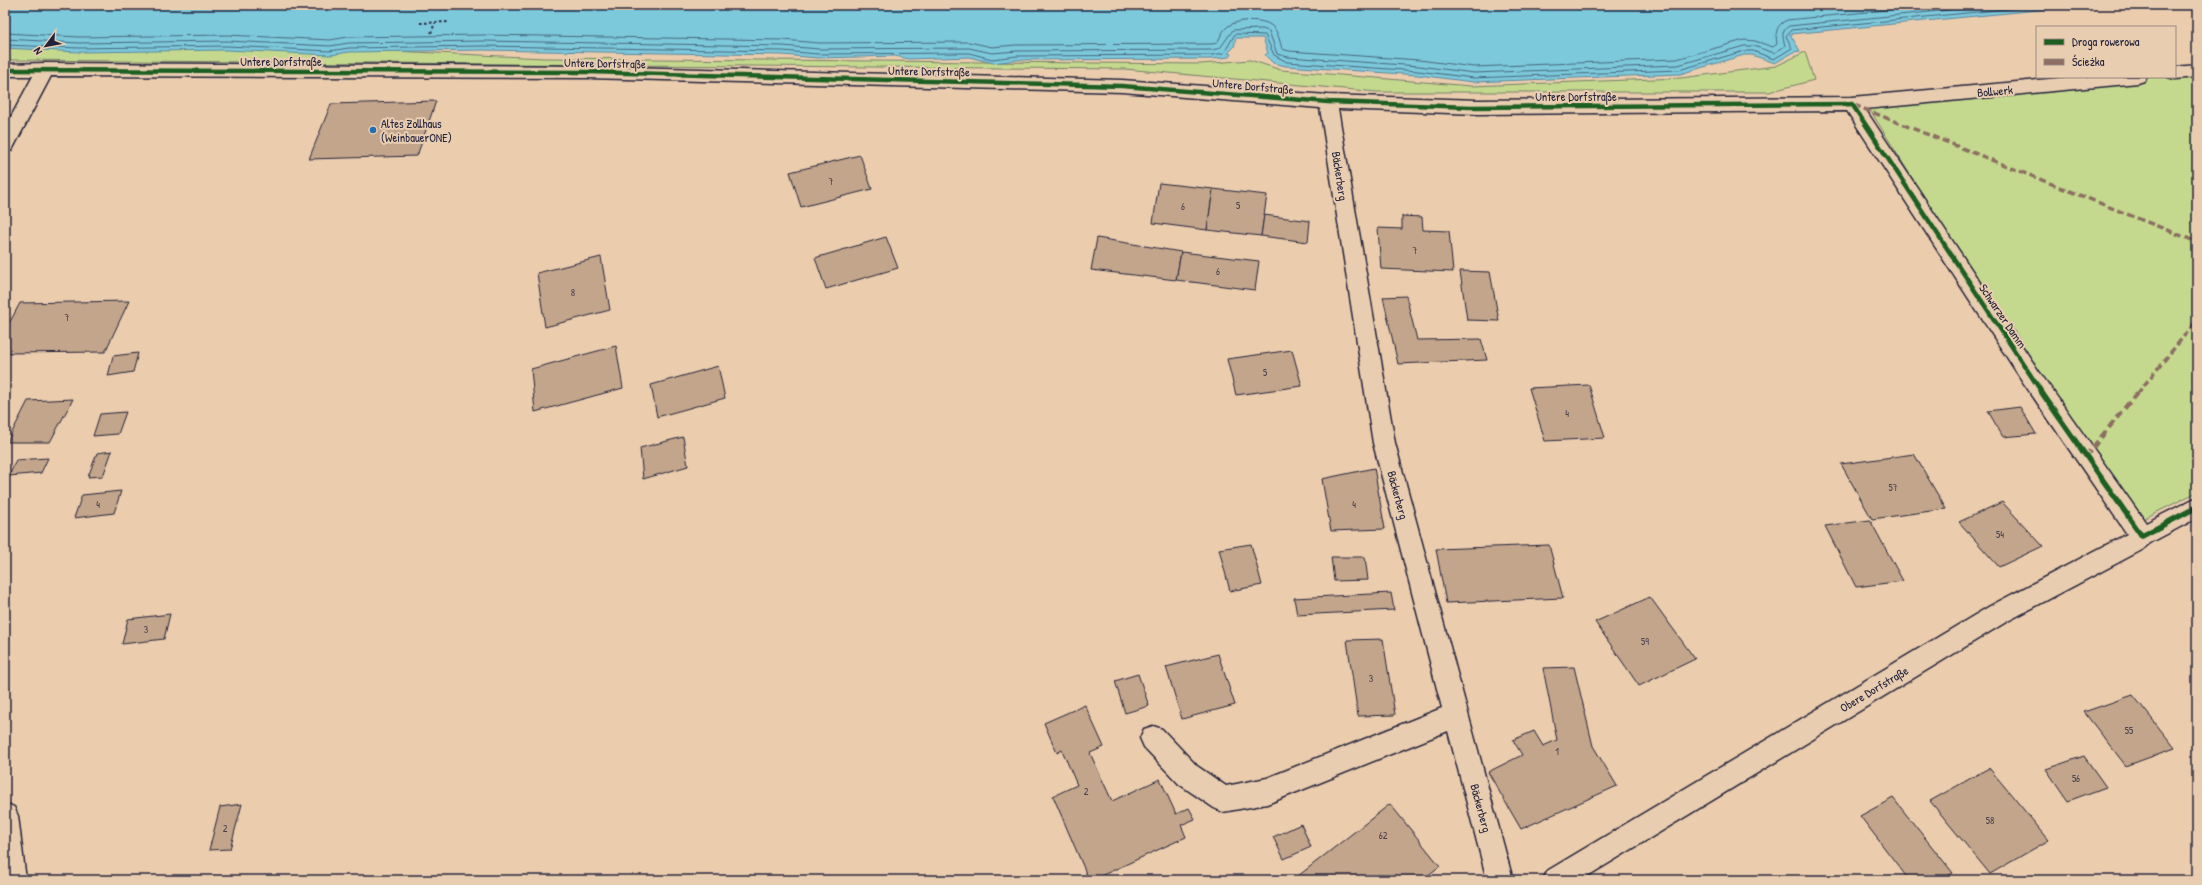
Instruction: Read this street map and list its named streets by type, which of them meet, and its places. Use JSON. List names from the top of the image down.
{
  "streets": {
    "street": [
      "Untere Dorfstraße",
      "Bollwerk",
      "Bäckerberg",
      "Schwarzer Damm",
      "Obere Dorfstraße"
    ]
  },
  "crossings": [
    ["Untere Dorfstraße", "Bollwerk"],
    ["Untere Dorfstraße", "Bäckerberg"],
    ["Untere Dorfstraße", "Schwarzer Damm"],
    ["Bollwerk", "Schwarzer Damm"],
    ["Schwarzer Damm", "Obere Dorfstraße"]
  ],
  "places": ["Altes Zollhaus (WeinbauerONE)"],
  "house_numbers": [
    "7",
    "5",
    "6",
    "7",
    "6",
    "8",
    "7",
    "5",
    "4",
    "57",
    "4",
    "4",
    "54",
    "3",
    "59",
    "3",
    "55",
    "1",
    "56",
    "2",
    "58",
    "2",
    "62"
  ],
  "legend": ["Droga rowerowa", "Ścieżka"],
  "north": "bottom left"
}
